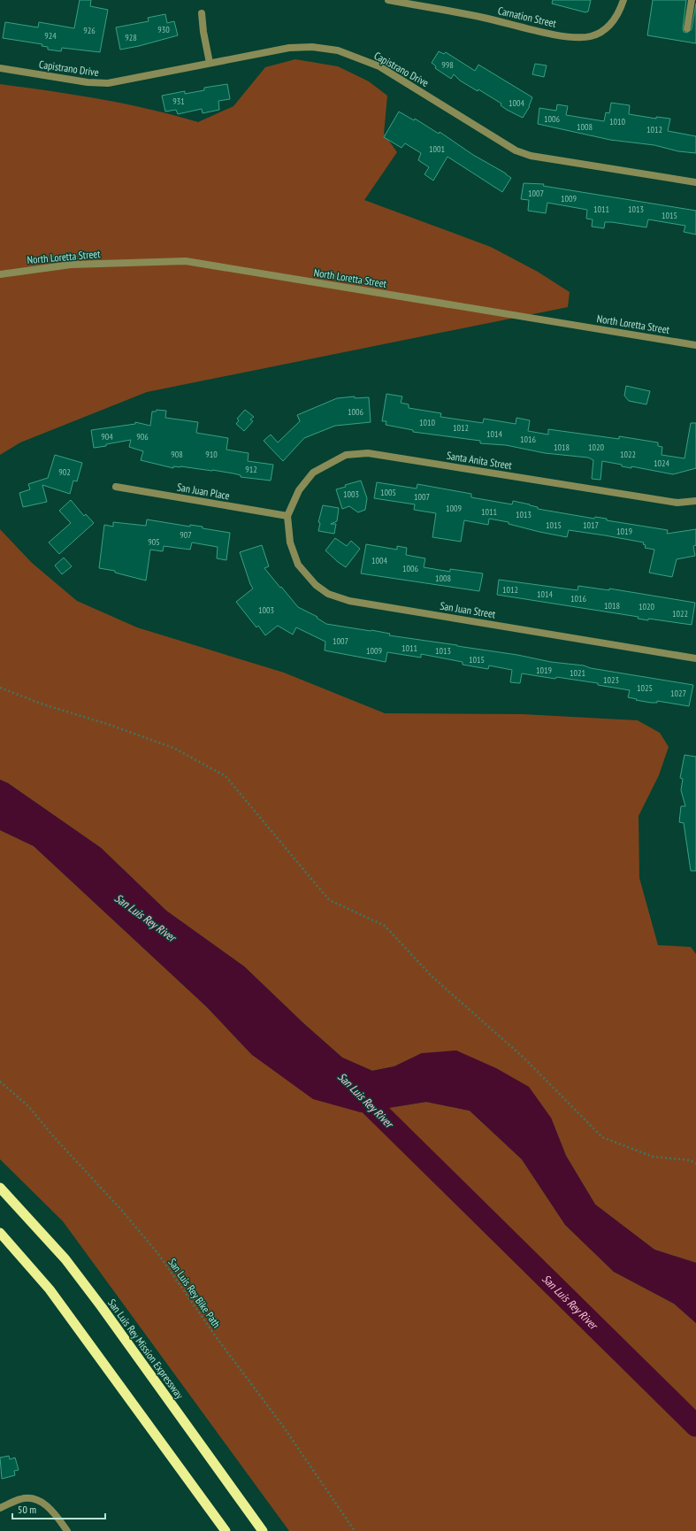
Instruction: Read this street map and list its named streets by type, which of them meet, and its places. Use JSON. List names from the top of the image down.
{
  "streets": {
    "highway": ["San Luis Rey Mission Expressway"],
    "street": [
      "Carnation Street",
      "Capistrano Drive",
      "North Loretta Street",
      "Santa Anita Street",
      "San Juan Place",
      "San Juan Street"
    ],
    "path": ["San Luis Rey Bike Path"]
  },
  "crossings": [
    ["Santa Anita Street", "San Juan Place"],
    ["Santa Anita Street", "San Juan Street"],
    ["San Juan Place", "San Juan Street"]
  ],
  "water": ["San Luis Rey River"],
  "house_numbers": [
    "930",
    "926",
    "924",
    "928",
    "998",
    "931",
    "1004",
    "1006",
    "1010",
    "1008",
    "1012",
    "1001",
    "1007",
    "1009",
    "1011",
    "1013",
    "1015",
    "1006",
    "1010",
    "1012",
    "1014",
    "904",
    "906",
    "1016",
    "1018",
    "1020",
    "908",
    "910",
    "1022",
    "1024",
    "912",
    "902",
    "1005",
    "1003",
    "1007",
    "1009",
    "1011",
    "1013",
    "1015",
    "1017",
    "1019",
    "907",
    "905",
    "1004",
    "1006",
    "1008",
    "1012",
    "1014",
    "1016",
    "1018",
    "1020",
    "1003",
    "1022",
    "1007",
    "1011",
    "1009",
    "1013",
    "1015",
    "1019",
    "1021",
    "1023",
    "1025",
    "1027"
  ],
  "scale_bar": "50 m"
}
